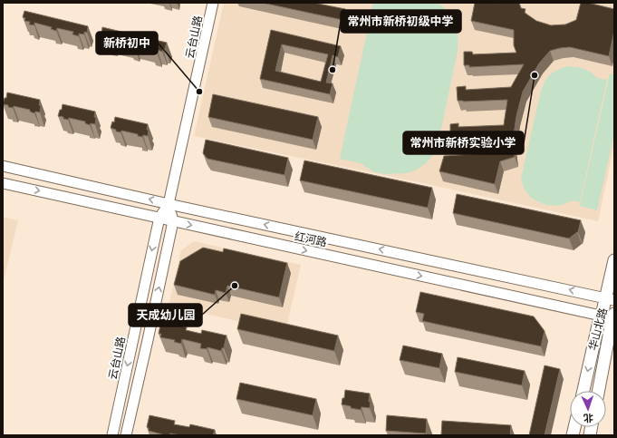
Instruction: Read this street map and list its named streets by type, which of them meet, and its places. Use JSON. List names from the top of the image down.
{
  "streets": {
    "main road": ["华山北路"],
    "street": ["云台山路", "红河路"]
  },
  "crossings": [
    ["云台山路", "红河路"],
    ["红河路", "华山北路"]
  ],
  "places": [
    "常州市新桥初级中学",
    "常州市新桥实验小学",
    "新桥初中",
    "天成幼儿园"
  ],
  "north": "bottom"
}
